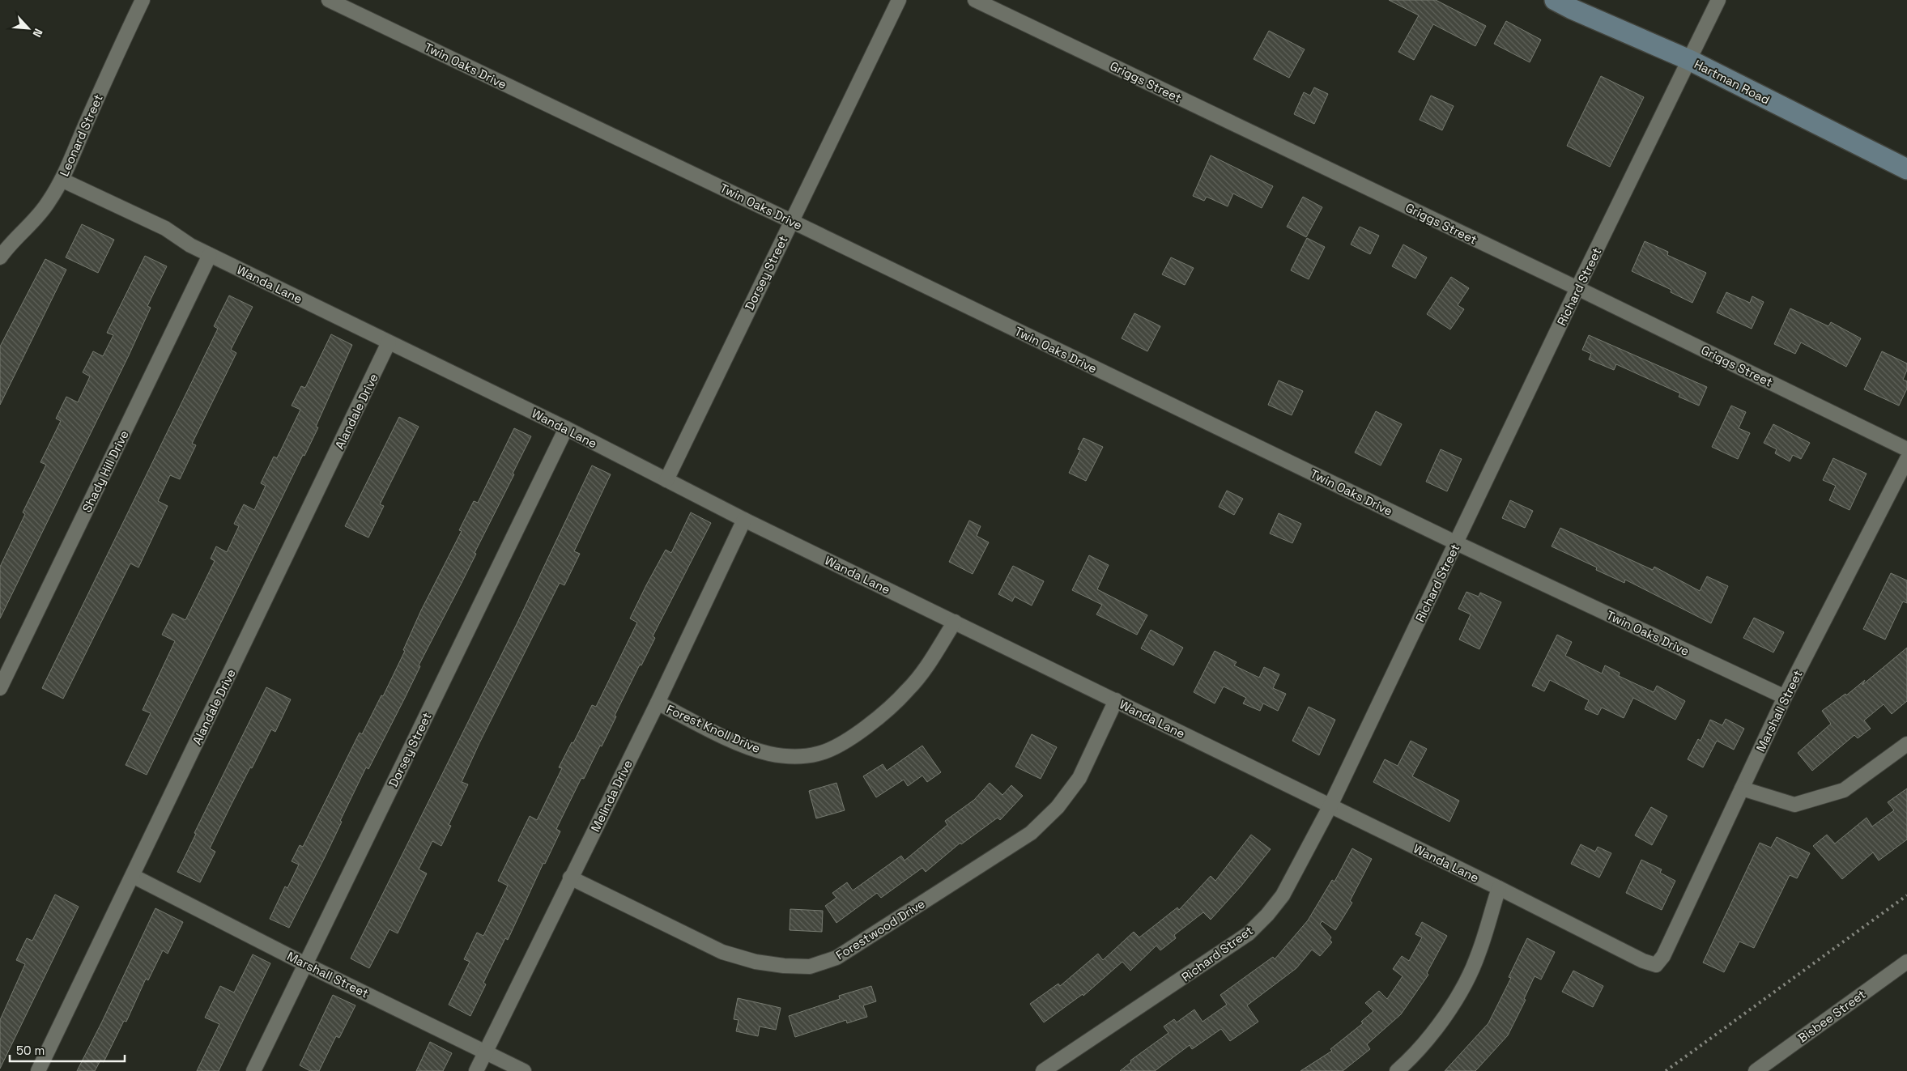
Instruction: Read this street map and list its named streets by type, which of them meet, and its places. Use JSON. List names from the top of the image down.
{
  "streets": {
    "street": [
      "Twin Oaks Drive",
      "Griggs Street",
      "Hartman Road",
      "Leonard Street",
      "Dorsey Street",
      "Wanda Lane",
      "Richard Street",
      "Alandale Drive",
      "Shady Hill Drive",
      "Marshall Street",
      "Forest Knoll Drive",
      "Melinda Drive",
      "Forestwood Drive",
      "Bisbee Street"
    ]
  },
  "crossings": [
    ["Twin Oaks Drive", "Dorsey Street"],
    ["Twin Oaks Drive", "Richard Street"],
    ["Twin Oaks Drive", "Marshall Street"],
    ["Griggs Street", "Richard Street"],
    ["Hartman Road", "Richard Street"],
    ["Leonard Street", "Wanda Lane"],
    ["Dorsey Street", "Wanda Lane"],
    ["Dorsey Street", "Marshall Street"],
    ["Wanda Lane", "Richard Street"],
    ["Wanda Lane", "Alandale Drive"],
    ["Wanda Lane", "Shady Hill Drive"],
    ["Wanda Lane", "Marshall Street"],
    ["Wanda Lane", "Forest Knoll Drive"],
    ["Wanda Lane", "Melinda Drive"],
    ["Wanda Lane", "Forestwood Drive"],
    ["Alandale Drive", "Marshall Street"],
    ["Marshall Street", "Melinda Drive"],
    ["Forest Knoll Drive", "Melinda Drive"],
    ["Melinda Drive", "Forestwood Drive"]
  ],
  "scale_bar": "50 m",
  "north": "bottom right"
}
